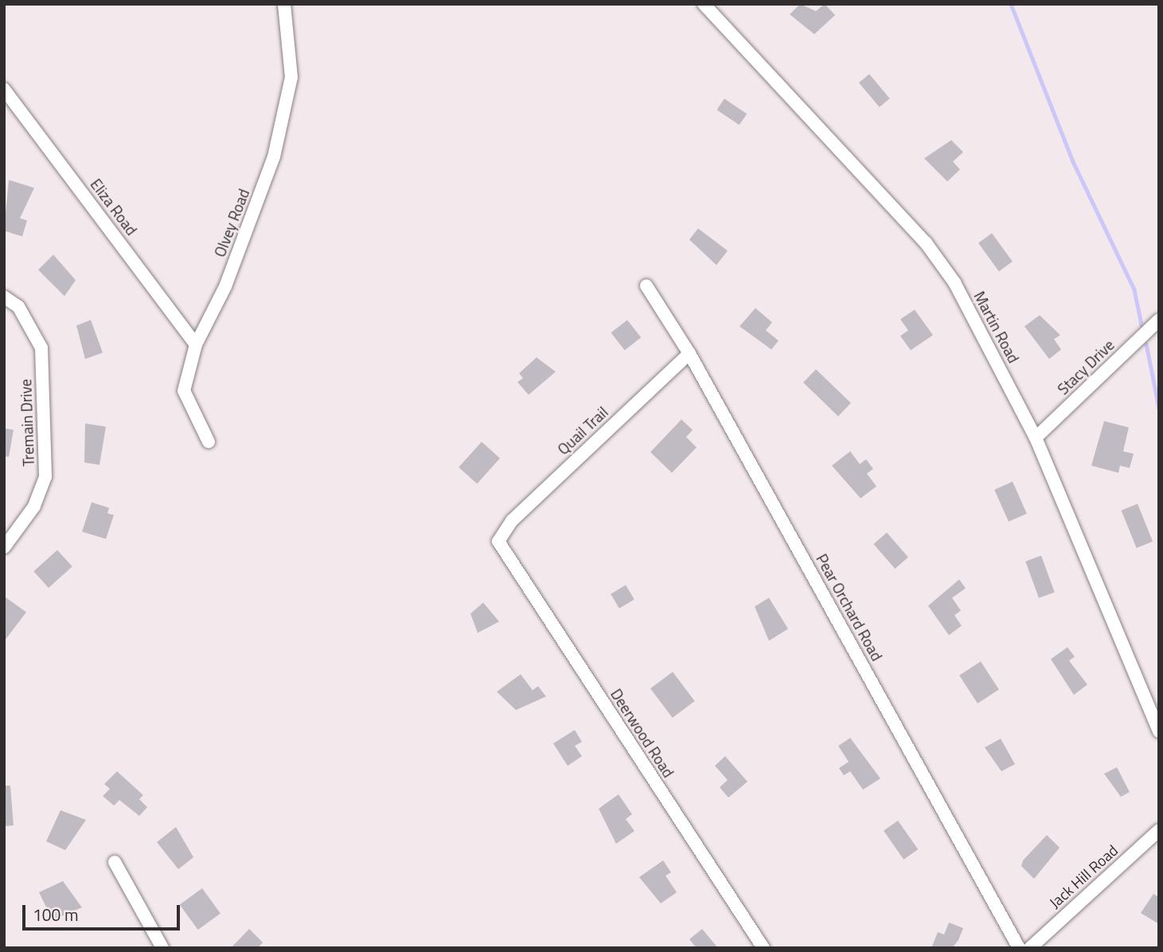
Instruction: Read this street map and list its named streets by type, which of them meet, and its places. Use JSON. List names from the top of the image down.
{
  "streets": {
    "street": [
      "Eliza Road",
      "Olvey Road",
      "Martin Road",
      "Stacy Drive",
      "Tremain Drive",
      "Quail Trail",
      "Pear Orchard Road",
      "Deerwood Road",
      "Jack Hill Road"
    ]
  },
  "crossings": [
    ["Eliza Road", "Olvey Road"],
    ["Martin Road", "Stacy Drive"],
    ["Quail Trail", "Pear Orchard Road"],
    ["Quail Trail", "Deerwood Road"]
  ],
  "scale_bar": "100 m"
}
